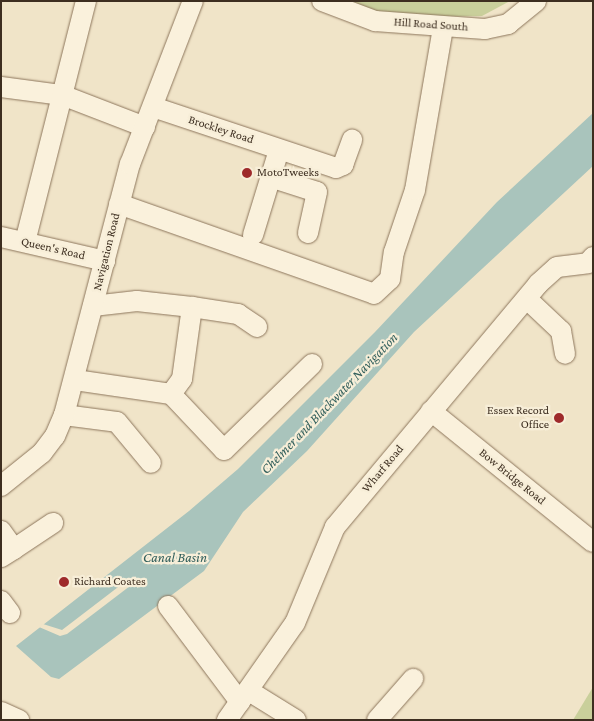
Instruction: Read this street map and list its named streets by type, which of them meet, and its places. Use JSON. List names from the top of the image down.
{
  "streets": {
    "street": [
      "Hill Road South",
      "Brockley Road",
      "Queen's Road",
      "Navigation Road",
      "Wharf Road",
      "Bow Bridge Road"
    ]
  },
  "crossings": [
    ["Brockley Road", "Navigation Road"],
    ["Queen's Road", "Navigation Road"],
    ["Wharf Road", "Bow Bridge Road"]
  ],
  "water": ["Chelmer and Blackwater Navigation", "Canal Basin"],
  "places": ["MotoTweeks", "Essex Record Office", "Richard Coates"]
}
